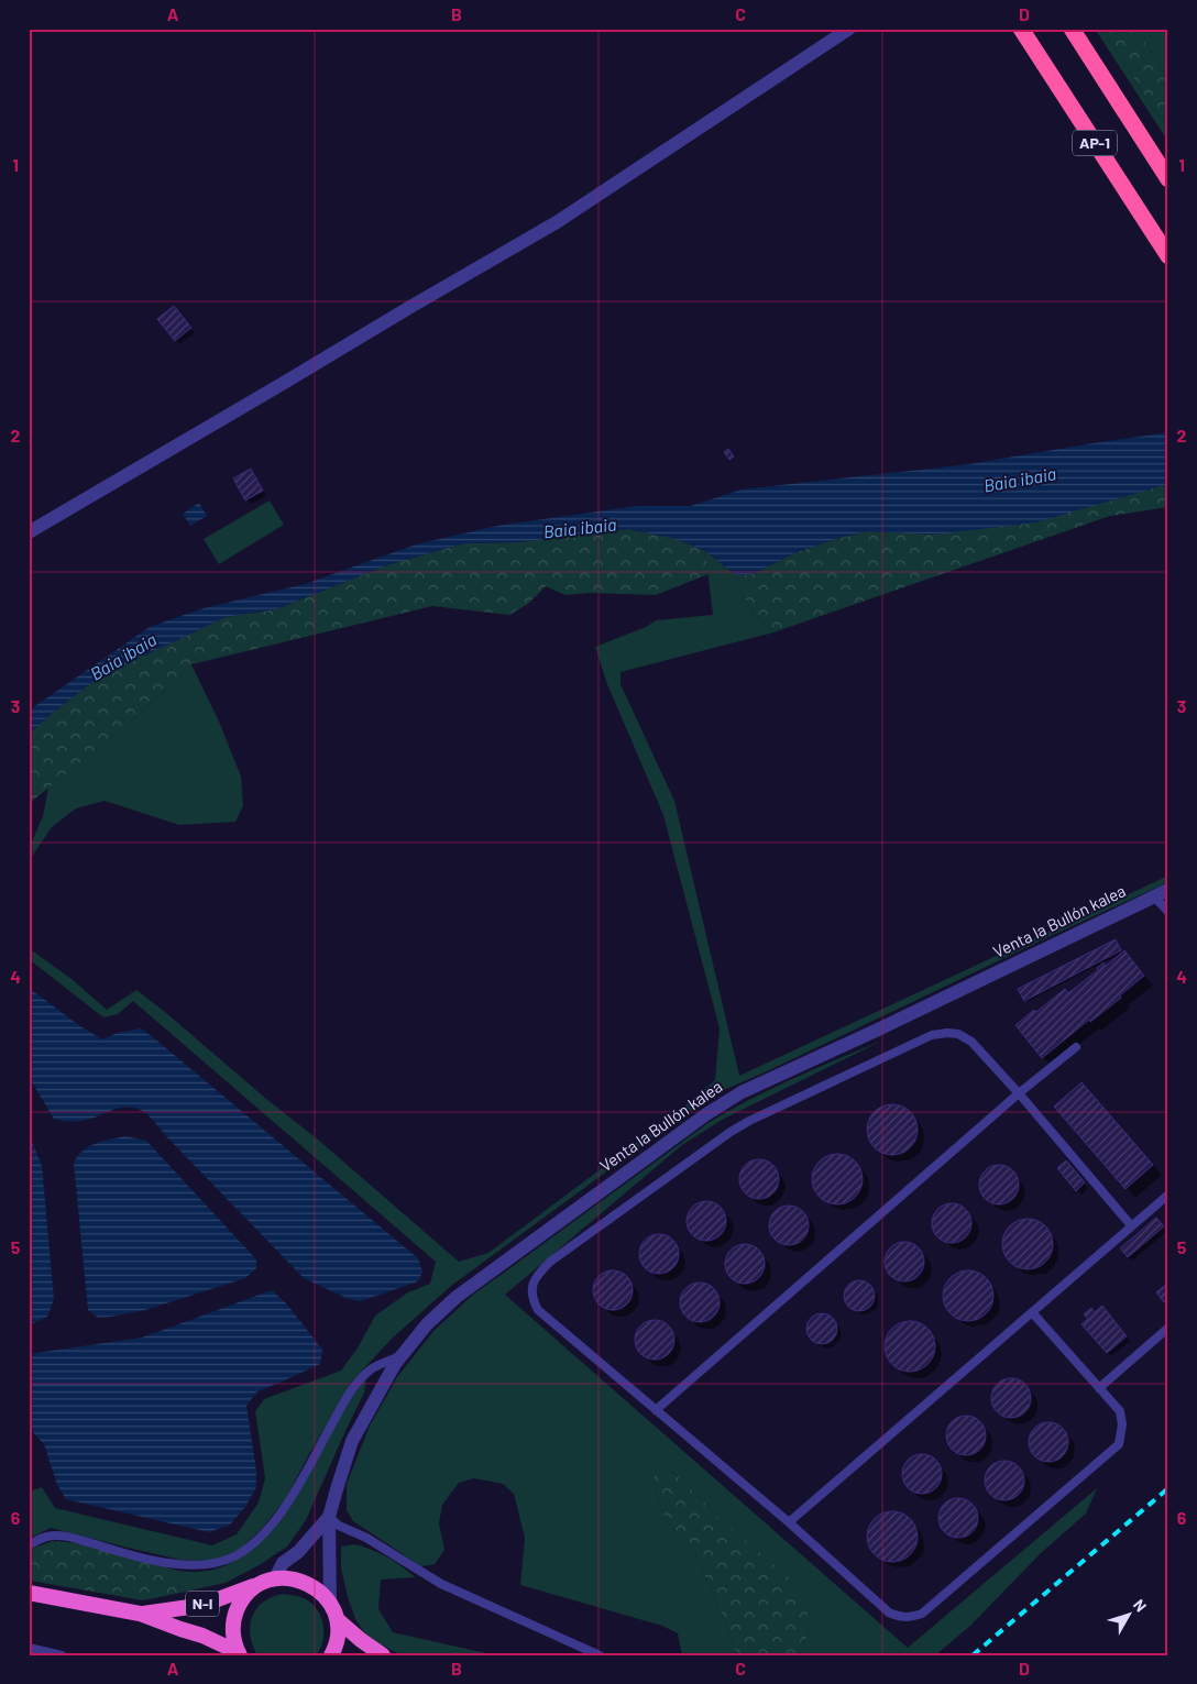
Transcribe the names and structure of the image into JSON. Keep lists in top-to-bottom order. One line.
{"streets":{"highway":["AP-1","N-I"],"street":["Venta la Bullón kalea"]},"water":["Baia ibaia"],"north":"top right","grid":{"columns":["A","B","C","D"],"rows":["1","2","3","4","5","6"]}}
